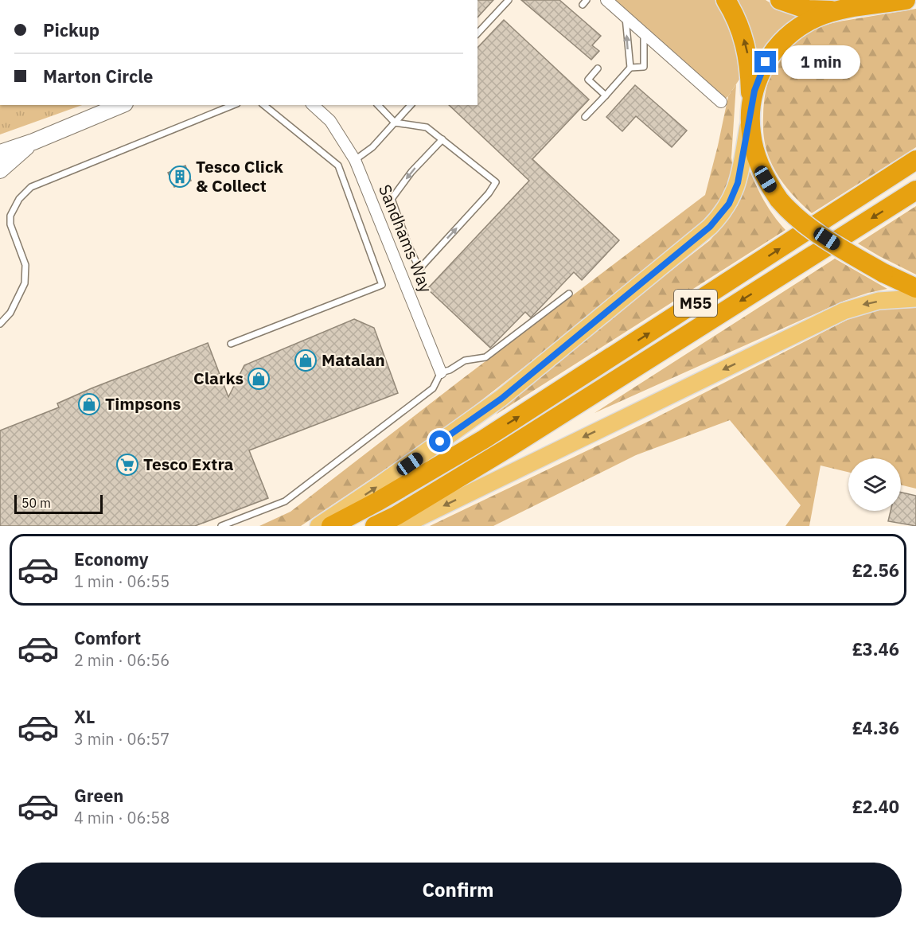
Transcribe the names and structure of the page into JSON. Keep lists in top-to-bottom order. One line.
{"streets":{"highway":["M55"],"street":["Sandhams Way"]},"places":{"building":["Tesco Click & Collect"],"shop":["Matalan","Clarks","Timpsons"],"supermarket":["Tesco Extra"]},"scale_bar":"50 m","page":{"banner":["Pickup","Marton Circle"],"bubble":"1 min","scale":"50 m","list":[{"name":"Economy","note":"1 min · 06:55","value":"£2.56"},{"name":"Comfort","note":"2 min · 06:56","value":"£3.46"},{"name":"XL","note":"3 min · 06:57","value":"£4.36"},{"name":"Green","note":"4 min · 06:58","value":"£2.40"}],"buttons":"Confirm"}}
